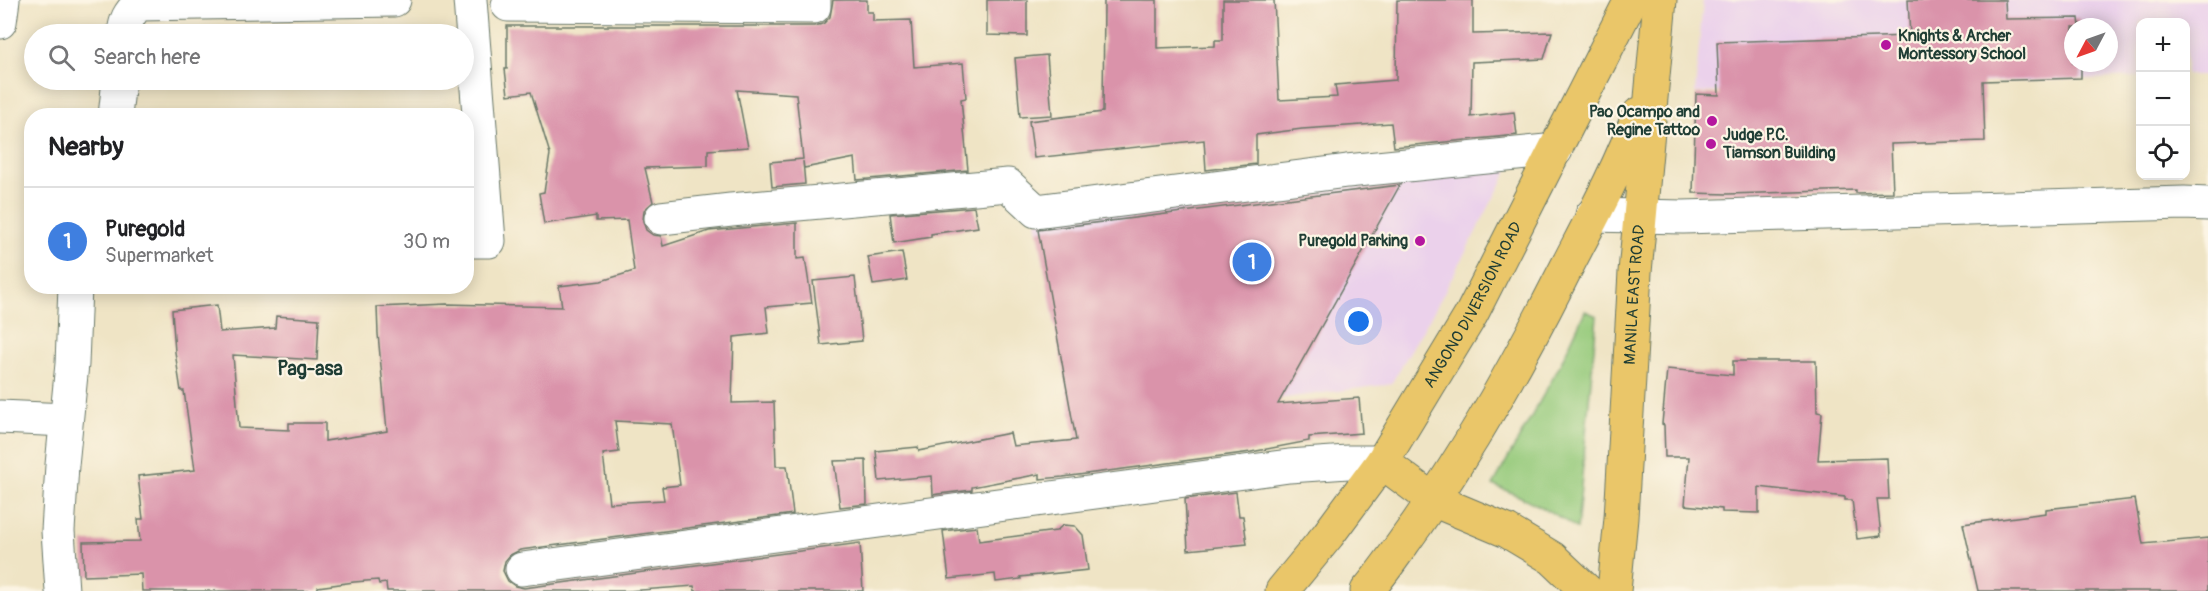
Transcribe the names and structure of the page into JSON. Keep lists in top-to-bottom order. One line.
{"streets":{"main road":["MANILA EAST ROAD","ANGONO DIVERSION ROAD"]},"districts":["Pag-asa"],"places":["Knights & Archer Montessory School","Pao Ocampo and Regine Tattoo","Judge P.C. Tiamson Building","Puregold Parking"],"north":"bottom left","page":{"map_buttons":["+","−"],"search":"Search here","heading":"Nearby","list":[{"mark":"1","name":"Puregold","note":"Supermarket","value":"30 m"}],"pins":"1"}}
